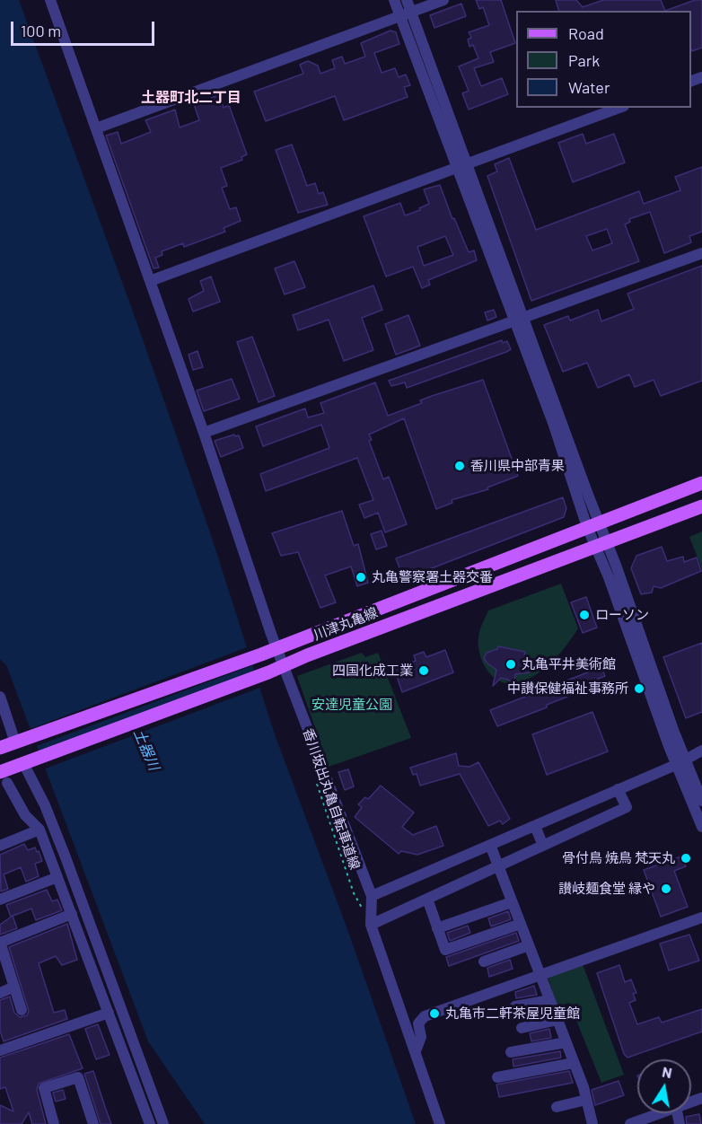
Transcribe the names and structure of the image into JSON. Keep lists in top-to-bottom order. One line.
{"streets":{"main road":["川津丸亀線"],"path":["香川坂出丸亀自転車道線"]},"districts":["土器町北二丁目"],"water":["土器川"],"parks":["安達児童公園"],"places":["香川県中部青果","丸亀警察署土器交番","ローソン","丸亀平井美術館","四国化成工業","中讃保健福祉事務所","骨付鳥 焼鳥 梵天丸","讃岐麺食堂 縁や","丸亀市二軒茶屋児童館"],"legend":["Road","Park","Water"],"scale_bar":"100 m","north":"top"}
